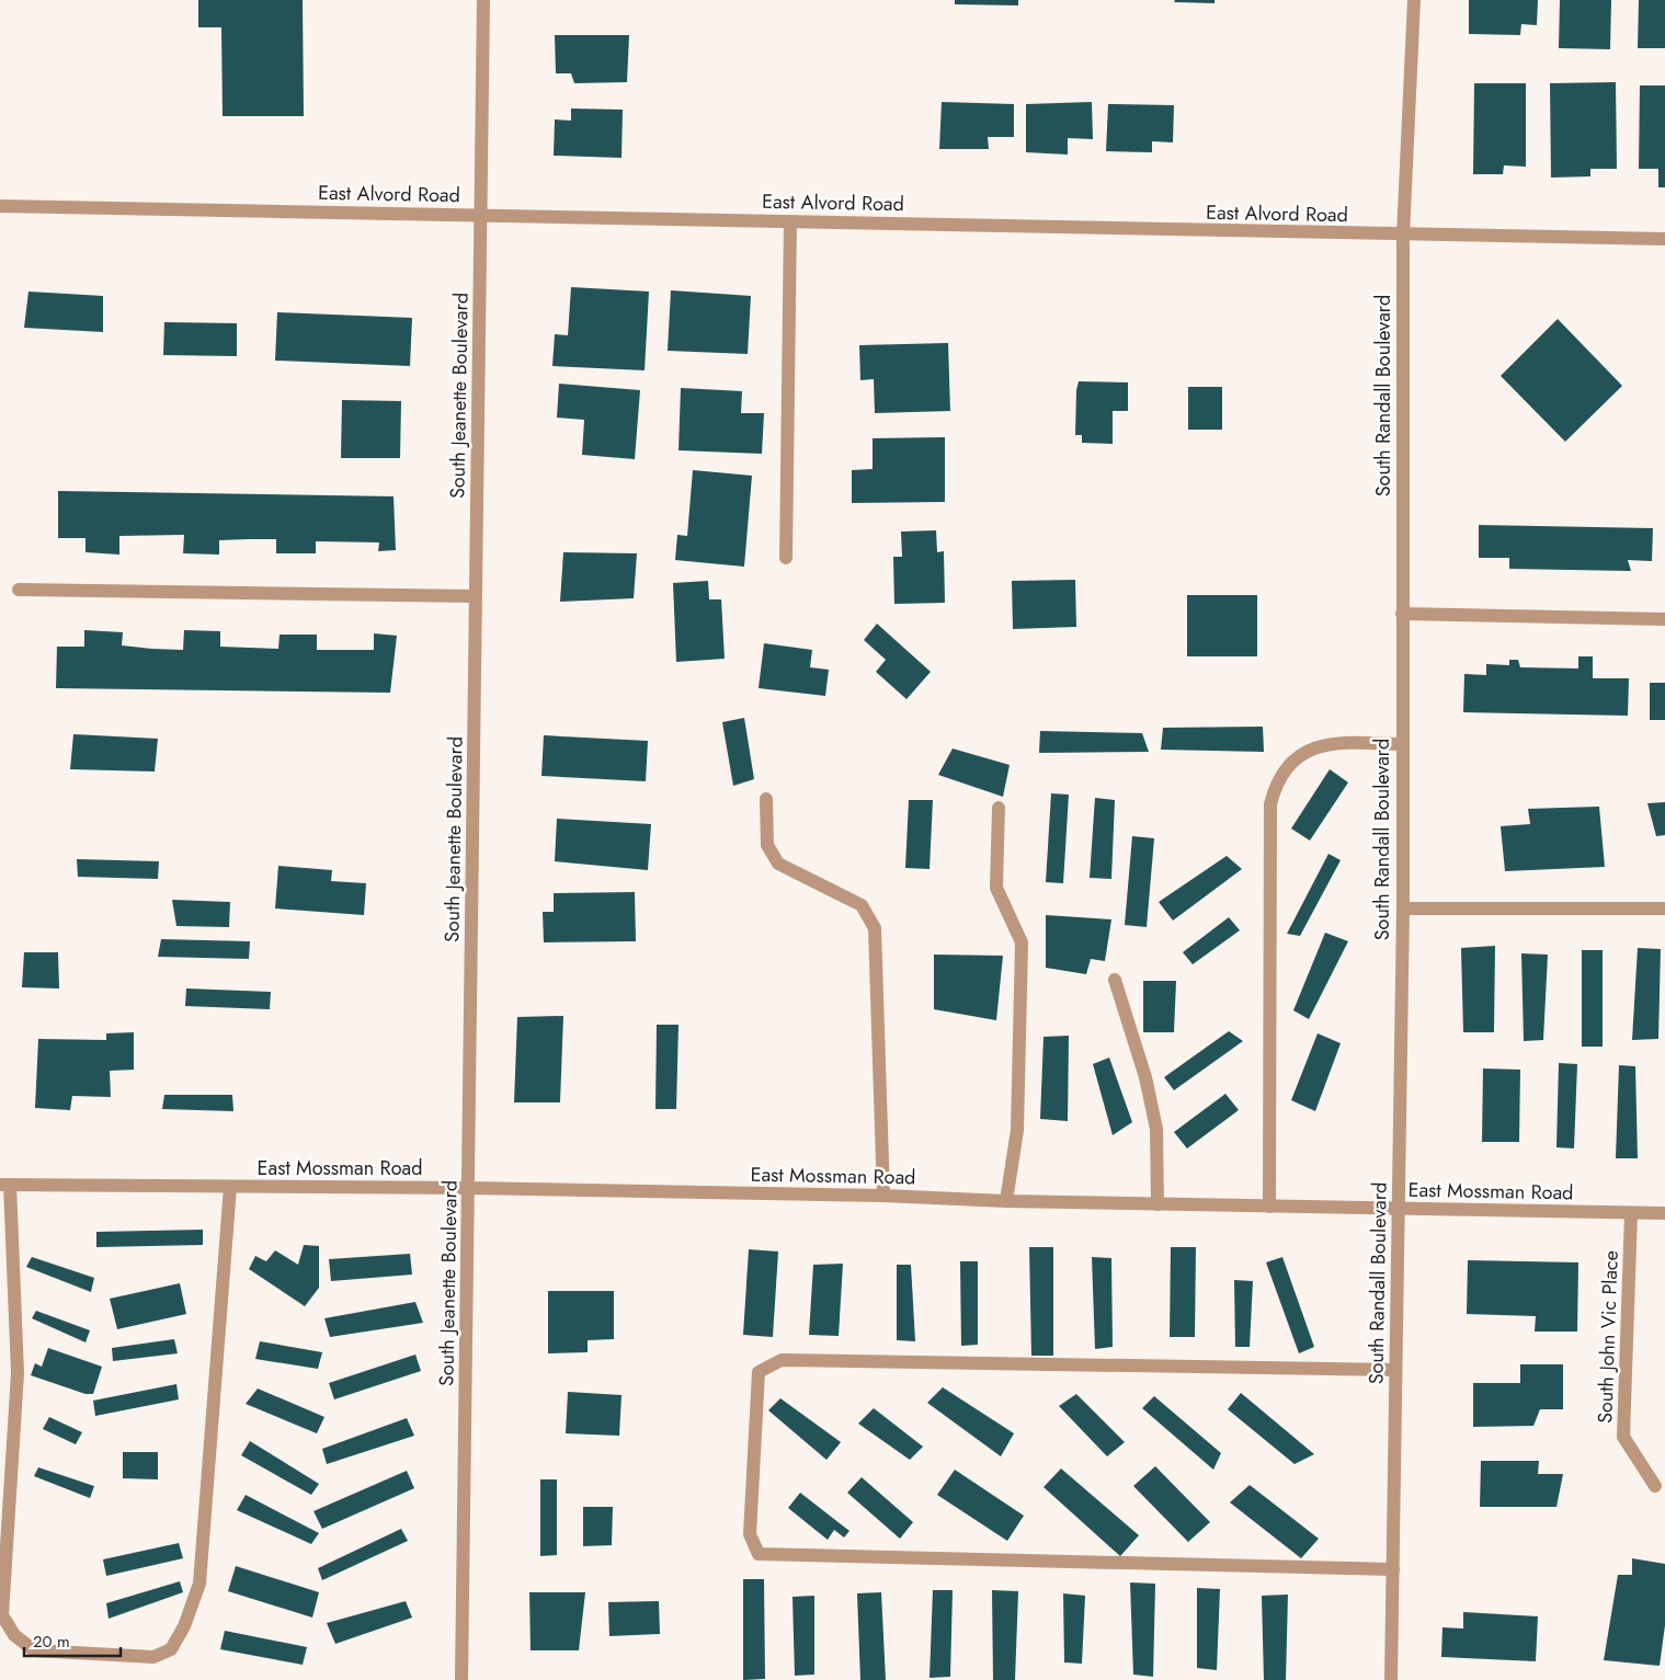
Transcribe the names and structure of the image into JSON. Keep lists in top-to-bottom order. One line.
{"streets":{"street":["East Alvord Road","South Jeanette Boulevard","South Randall Boulevard","East Mossman Road","South John Vic Place"]},"crossings":[["East Alvord Road","South Jeanette Boulevard"],["East Alvord Road","South Randall Boulevard"],["South Jeanette Boulevard","East Mossman Road"],["South Randall Boulevard","East Mossman Road"],["East Mossman Road","South John Vic Place"]],"scale_bar":"20 m"}
